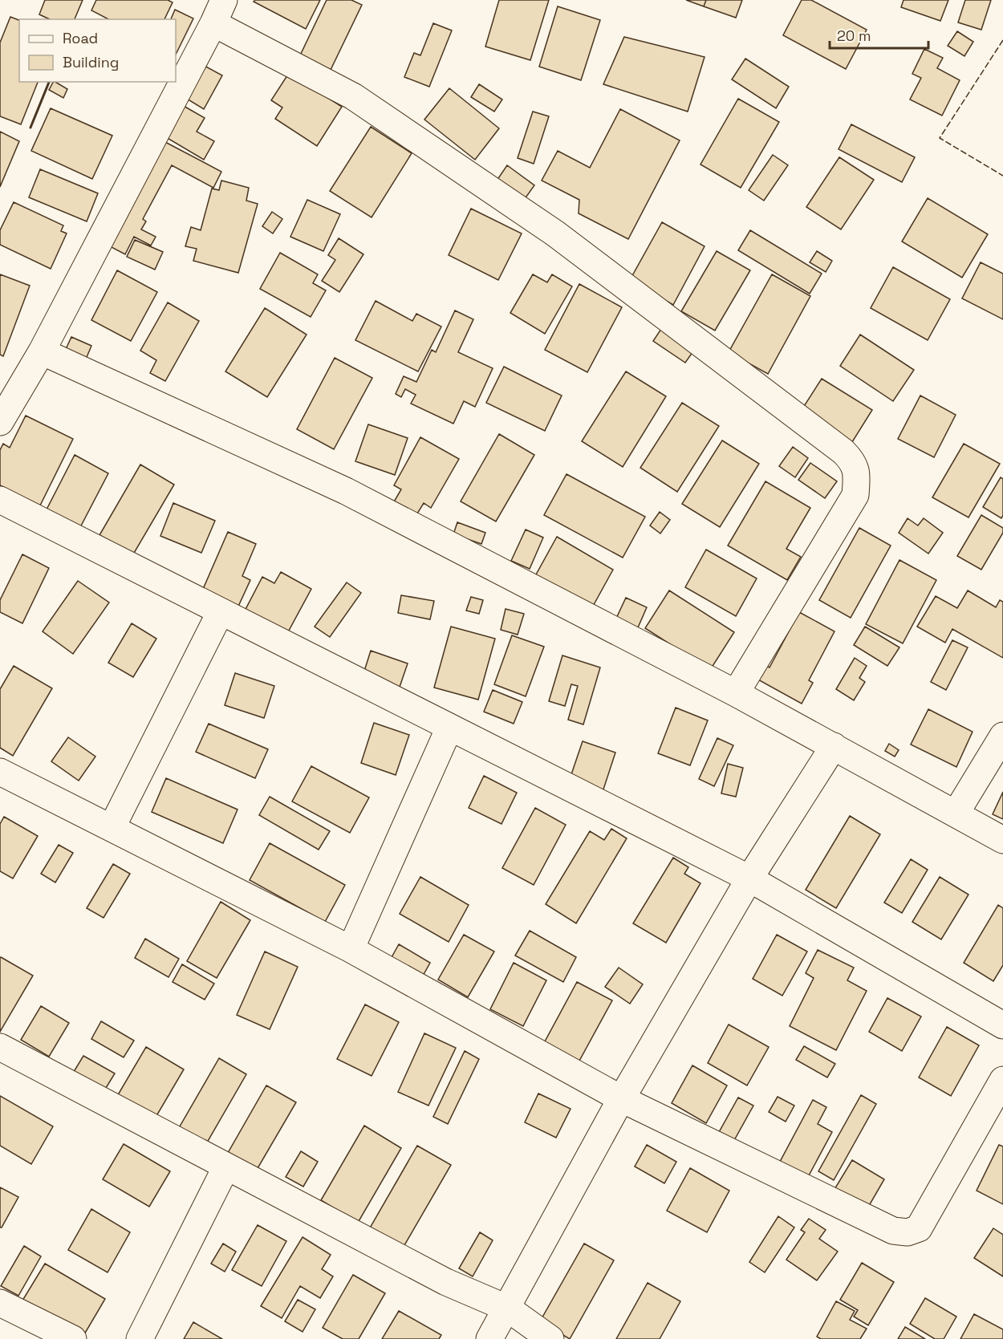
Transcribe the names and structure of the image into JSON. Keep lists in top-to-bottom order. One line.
{"legend":["Road","Building"],"scale_bar":"20 m"}
